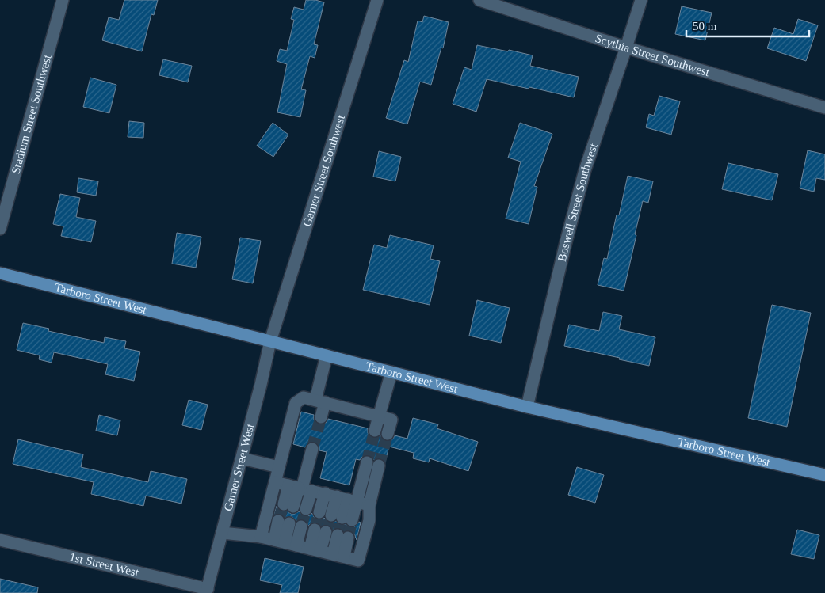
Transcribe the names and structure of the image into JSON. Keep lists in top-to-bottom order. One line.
{"streets":{"main road":["Tarboro Street West"],"street":["Scythia Street Southwest","Stadium Street Southwest","Garner Street Southwest","Boswell Street Southwest","Garner Street West","1st Street West"]},"crossings":[["Scythia Street Southwest","Boswell Street Southwest"],["Garner Street Southwest","Tarboro Street West"],["Garner Street Southwest","Garner Street West"],["Boswell Street Southwest","Tarboro Street West"],["Tarboro Street West","Garner Street West"],["Garner Street West","1st Street West"]],"scale_bar":"50 m"}
